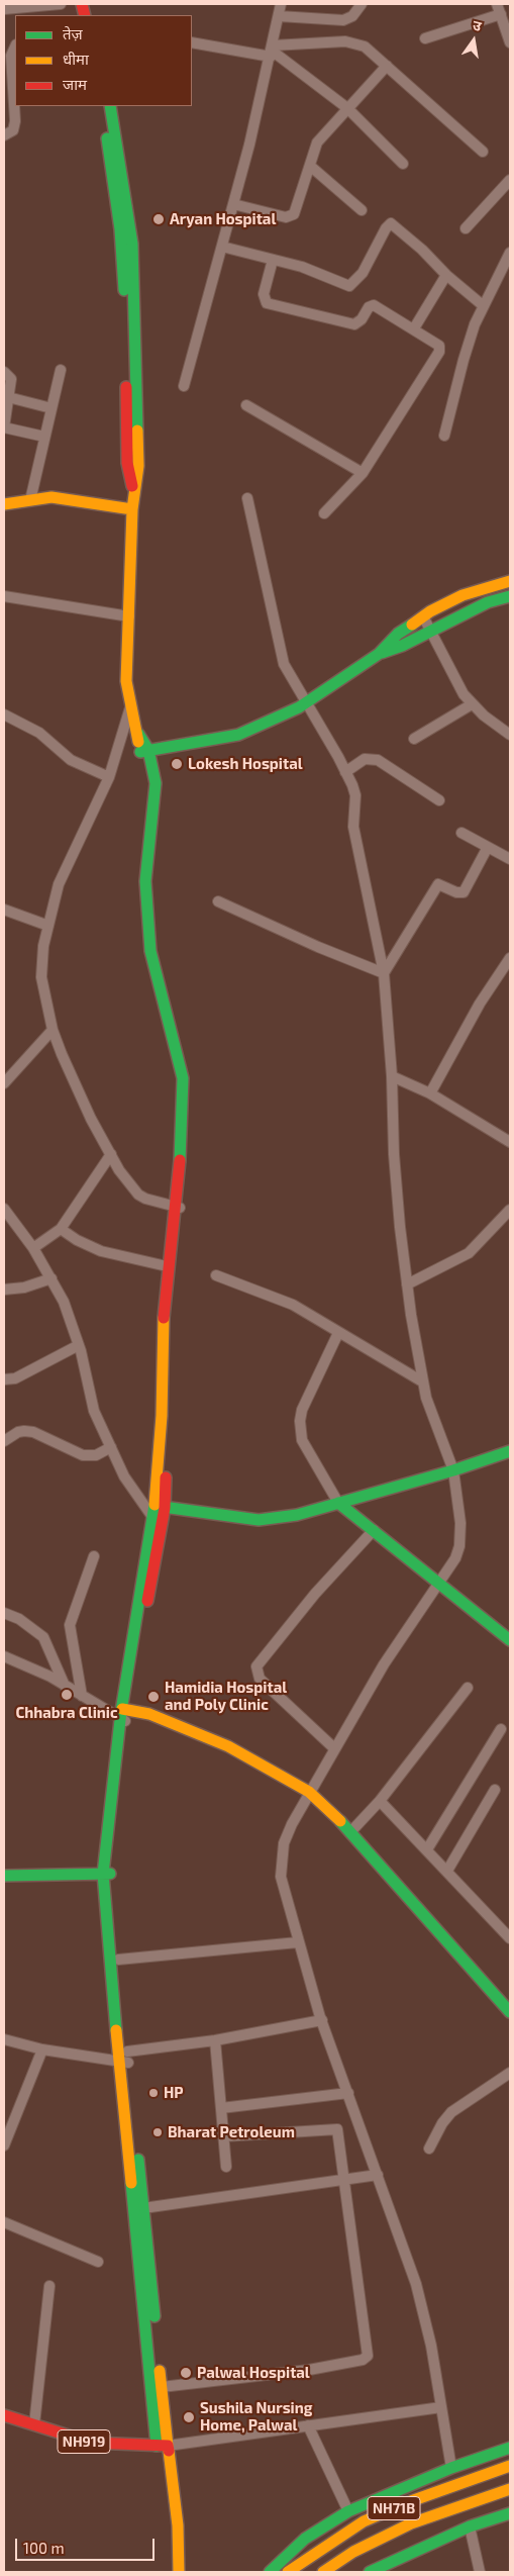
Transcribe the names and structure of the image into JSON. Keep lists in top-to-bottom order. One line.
{"streets":{"main road":["NH919","NH71B"]},"places":["Aryan Hospital","Lokesh Hospital","Chhabra Clinic","Hamidia Hospital and Poly Clinic","HP","Bharat Petroleum","Palwal Hospital","Sushila Nursing Home, Palwal"],"legend":["तेज़","धीमा","जाम"],"scale_bar":"100 m","north":"top"}
